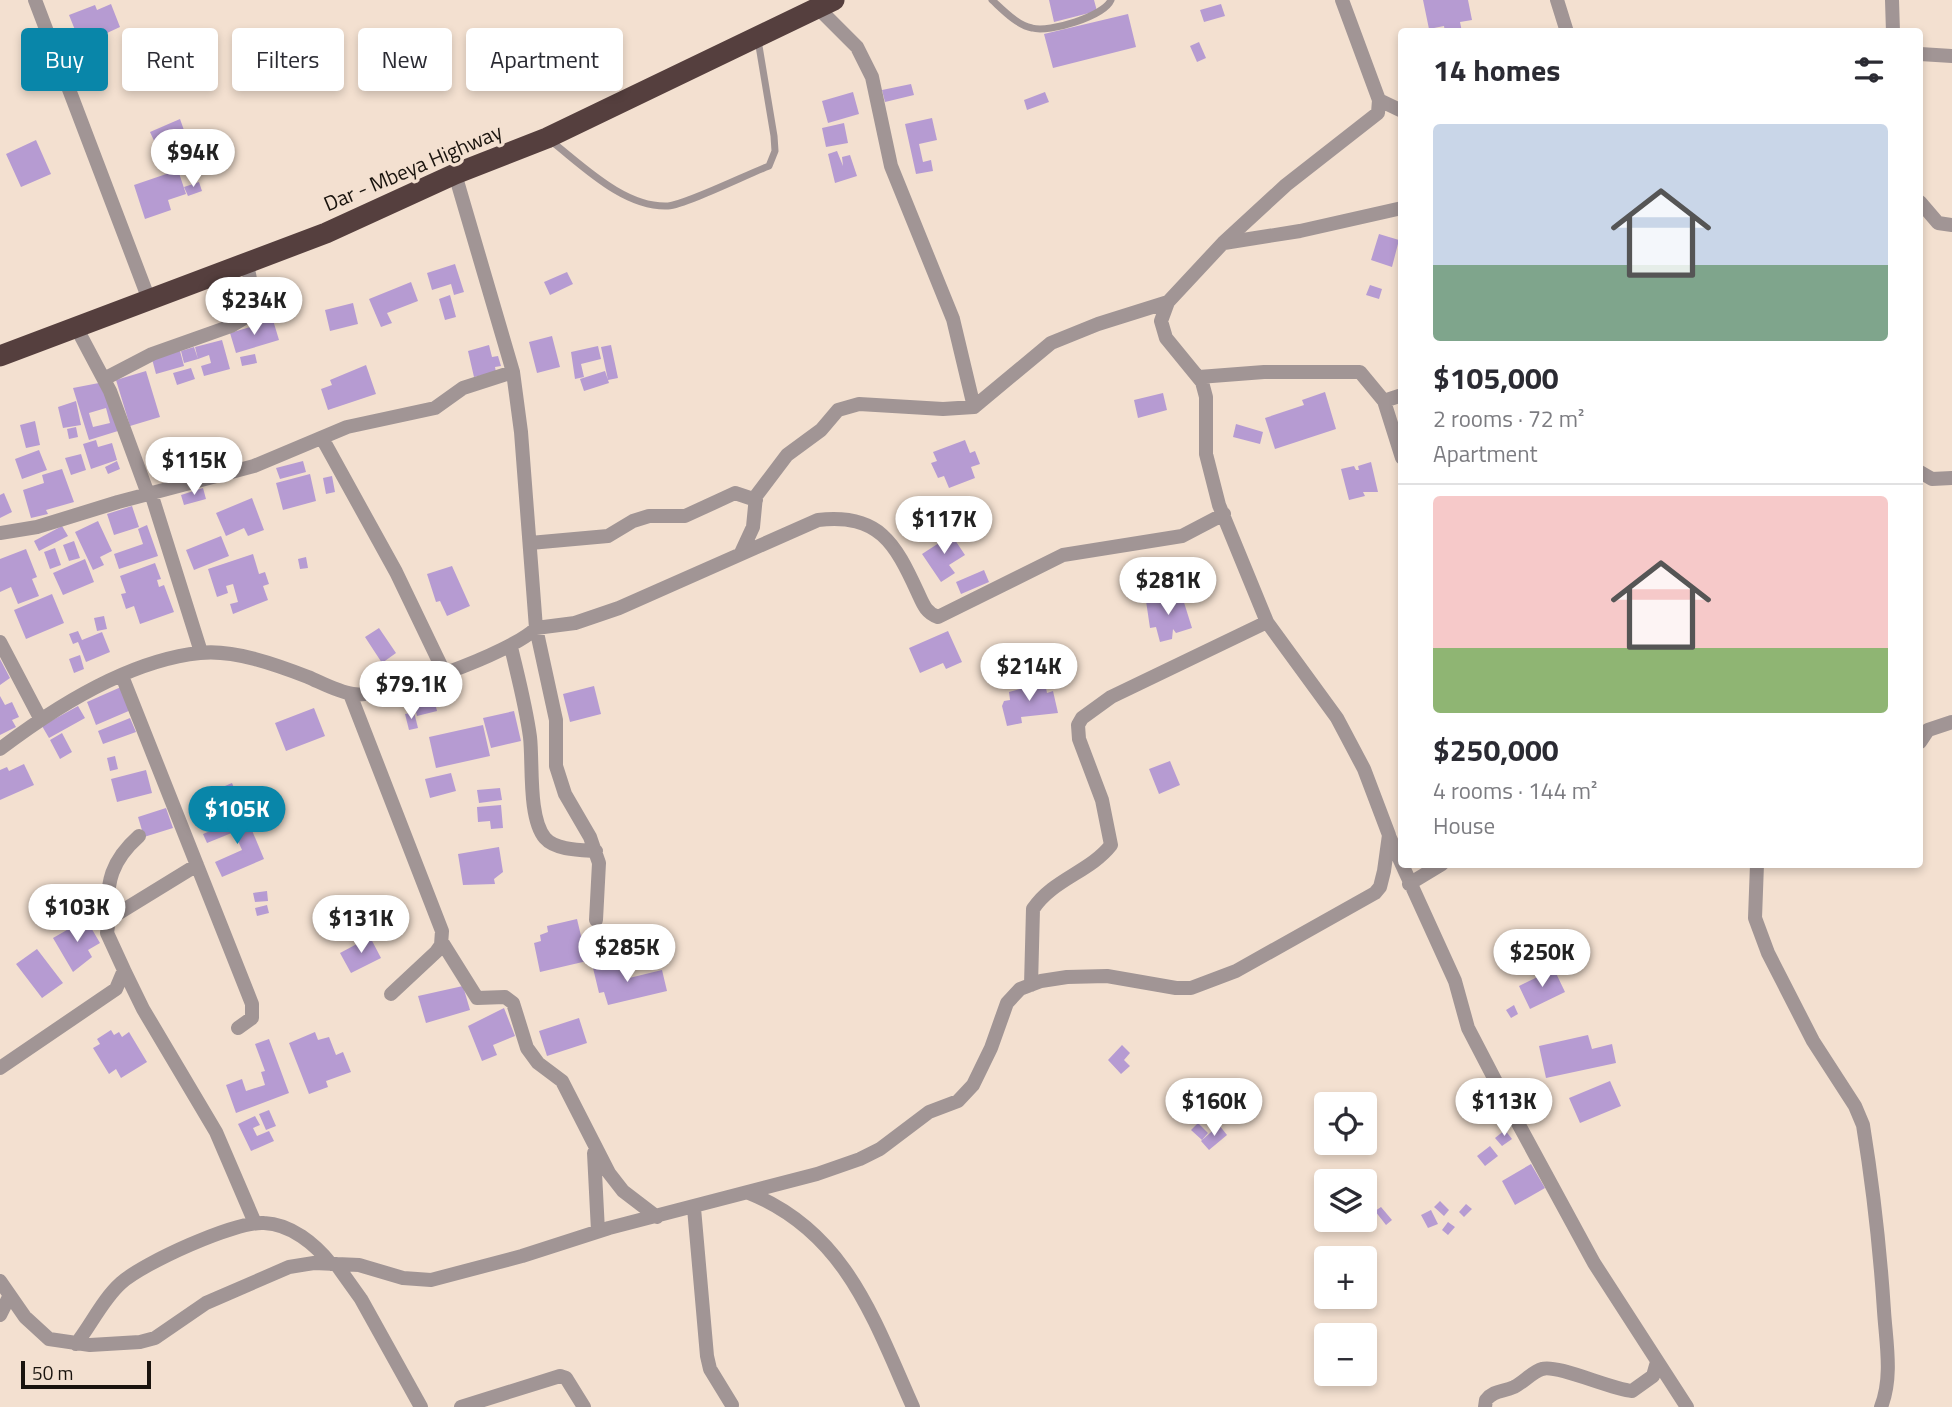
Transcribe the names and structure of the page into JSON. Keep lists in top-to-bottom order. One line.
{"streets":{"highway":["Dar - Mbeya Highway"]},"scale_bar":"50 m","page":{"chip":["Buy","Rent","Filters","New","Apartment"],"heading":"14 homes","list":[{"name":"$105,000","note":"2 rooms · 72 m² · Apartment"},{"name":"$250,000","note":"4 rooms · 144 m² · House"}],"price":["$94K","$234K","$115K","$117K","$281K","$214K","$79.1K","$105K","$103K","$131K","$285K","$250K","$160K","$113K"],"map_buttons":["+","−"],"scale":"50 m"}}
